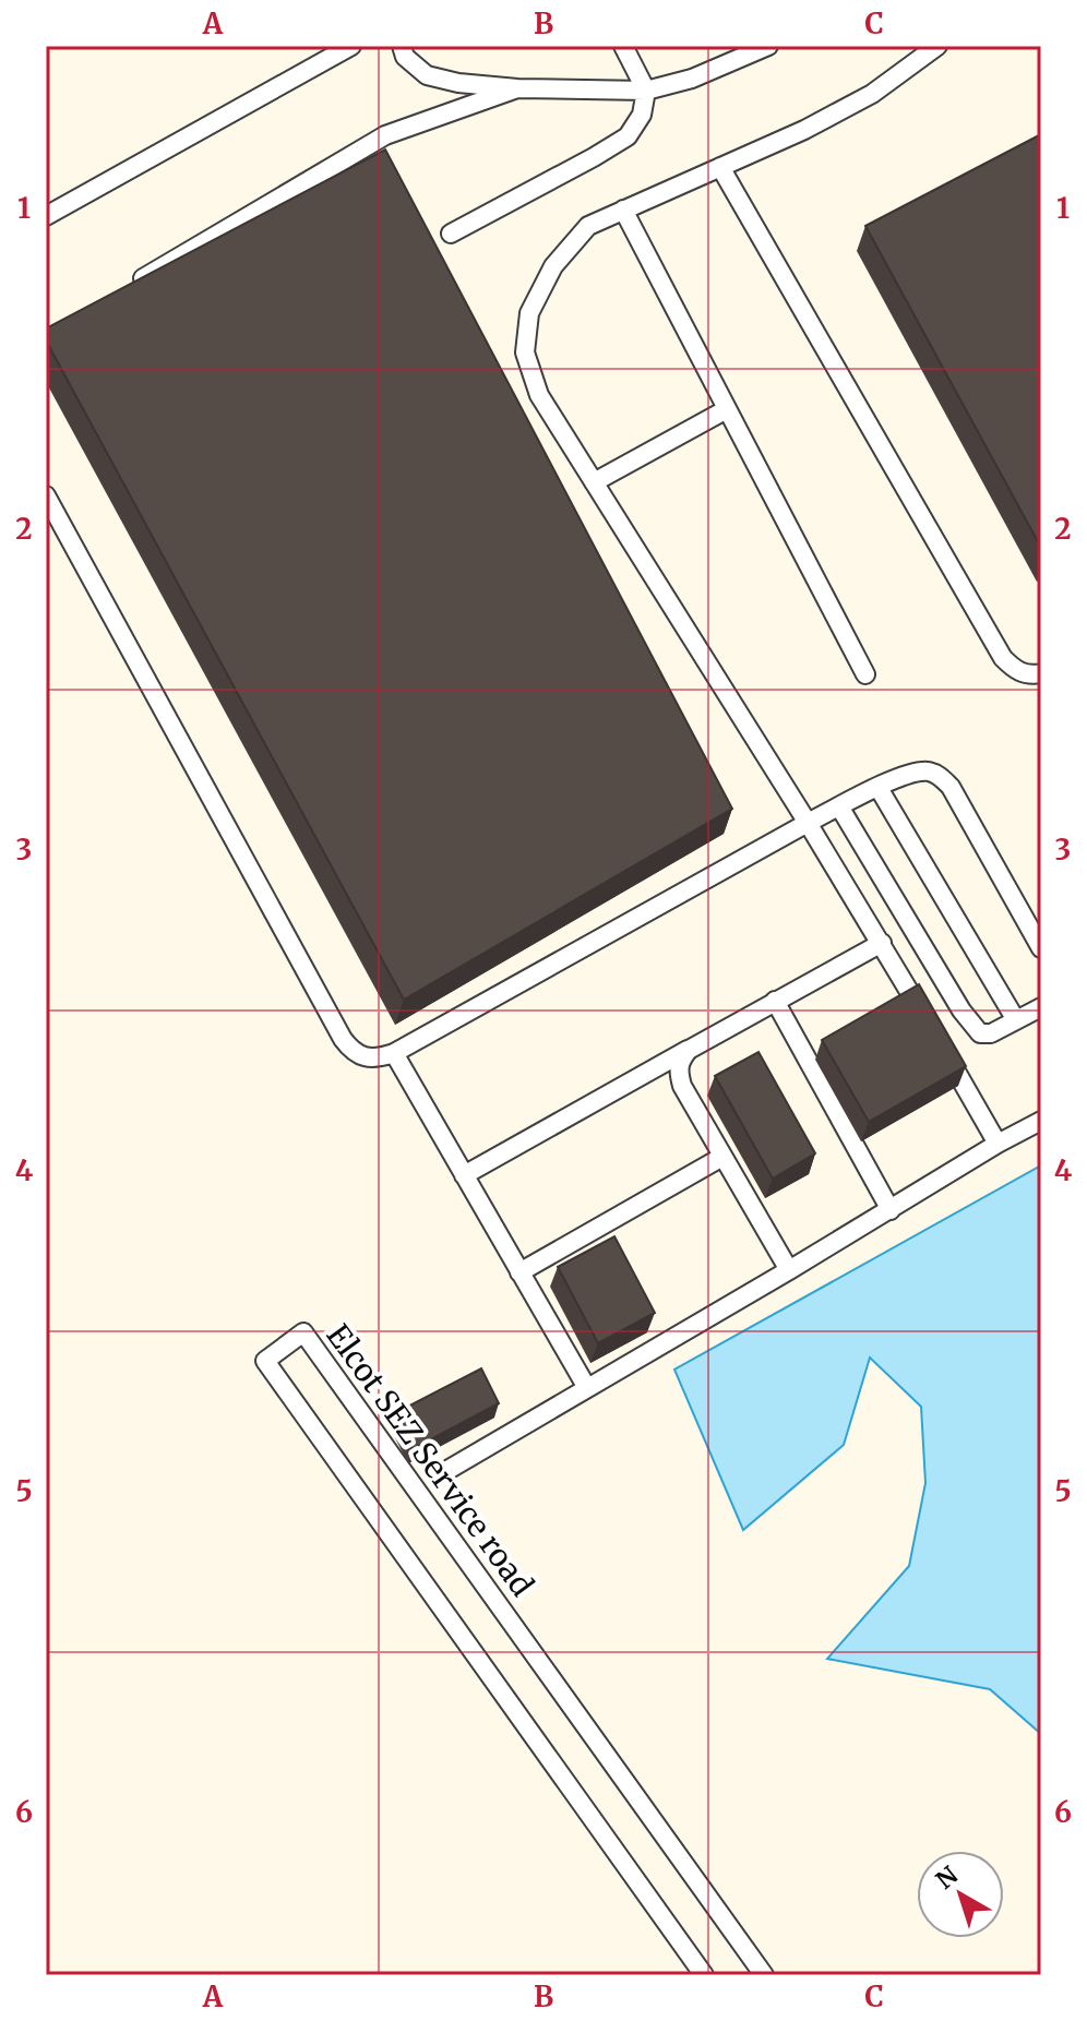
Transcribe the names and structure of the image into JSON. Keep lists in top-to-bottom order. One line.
{"streets":{"lane":["Elcot SEZ Service road"]},"north":"top left","grid":{"columns":["A","B","C"],"rows":["1","2","3","4","5","6"]}}
